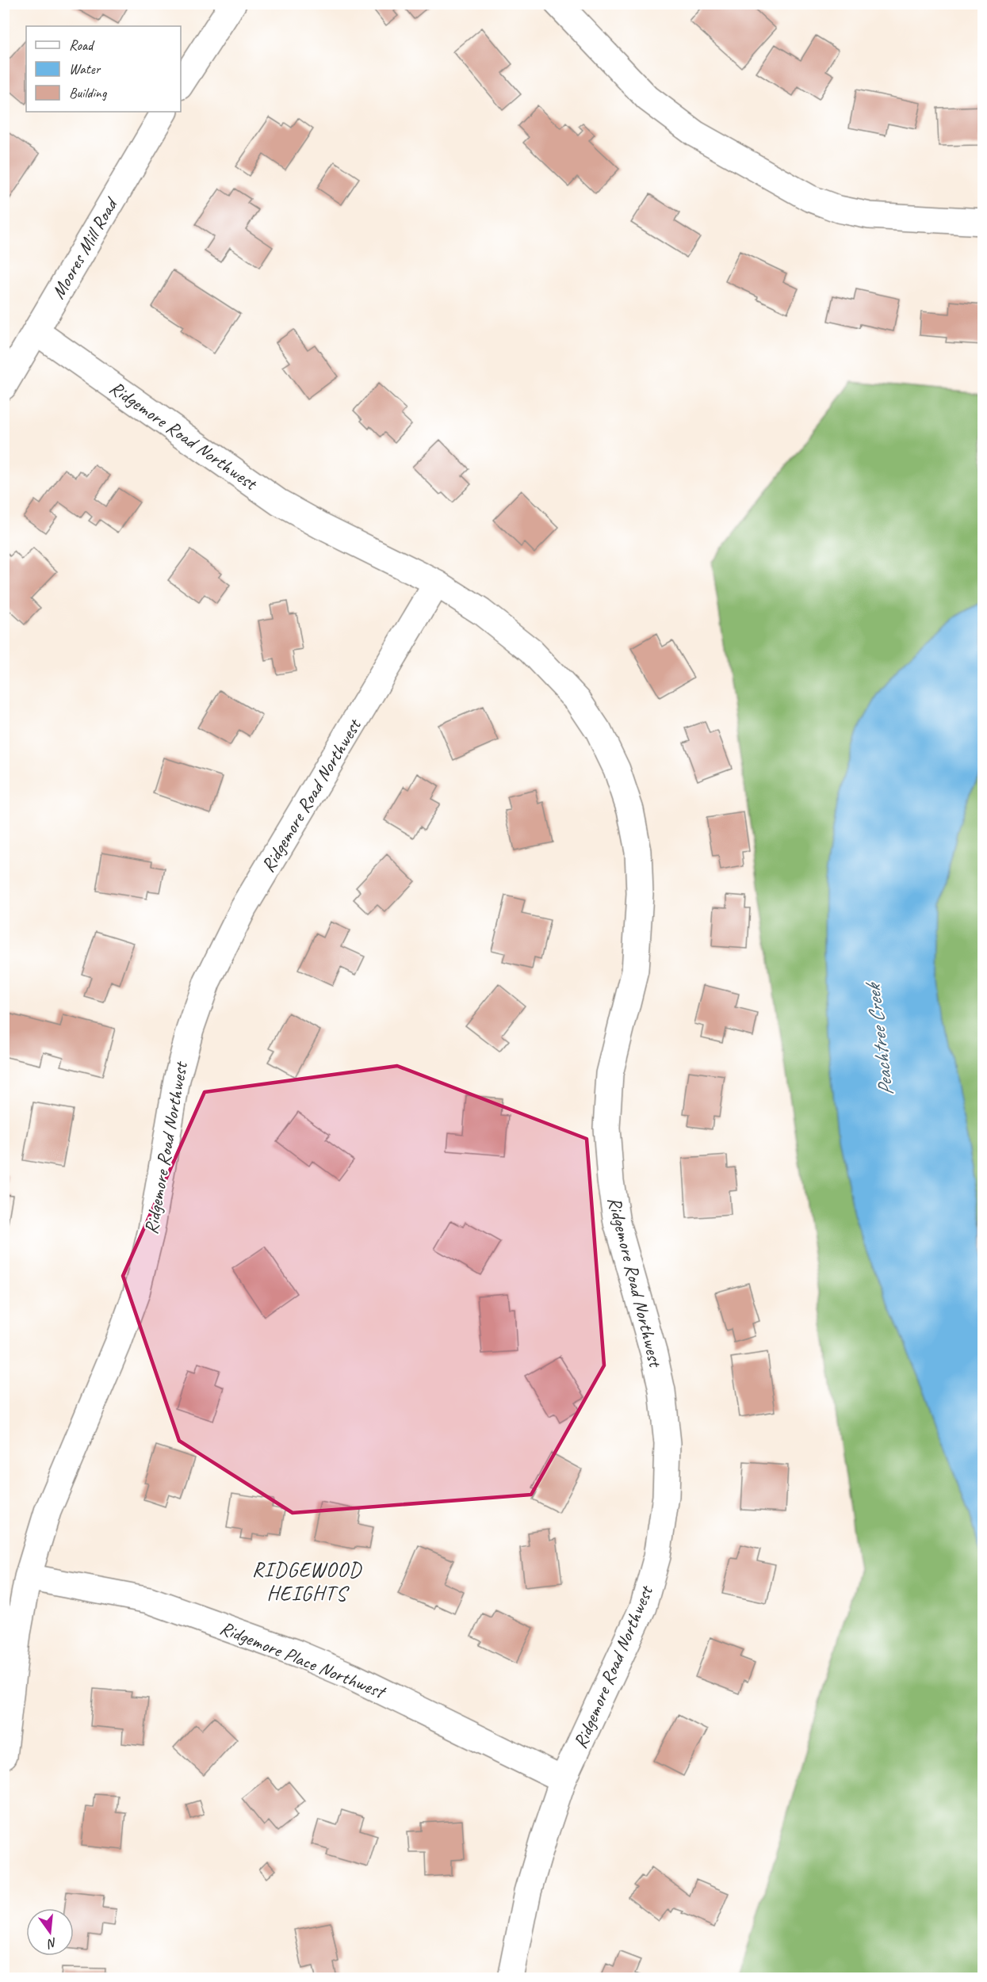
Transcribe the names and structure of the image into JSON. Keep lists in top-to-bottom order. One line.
{"streets":{"street":["Moores Mill Road","Ridgemore Road Northwest","Ridgemore Place Northwest"]},"crossings":[["Moores Mill Road","Ridgemore Road Northwest"],["Ridgemore Road Northwest","Ridgemore Place Northwest"]],"districts":["RIDGEWOOD HEIGHTS"],"water":["Peachtree Creek"],"legend":["Road","Water","Building"],"north":"bottom"}
